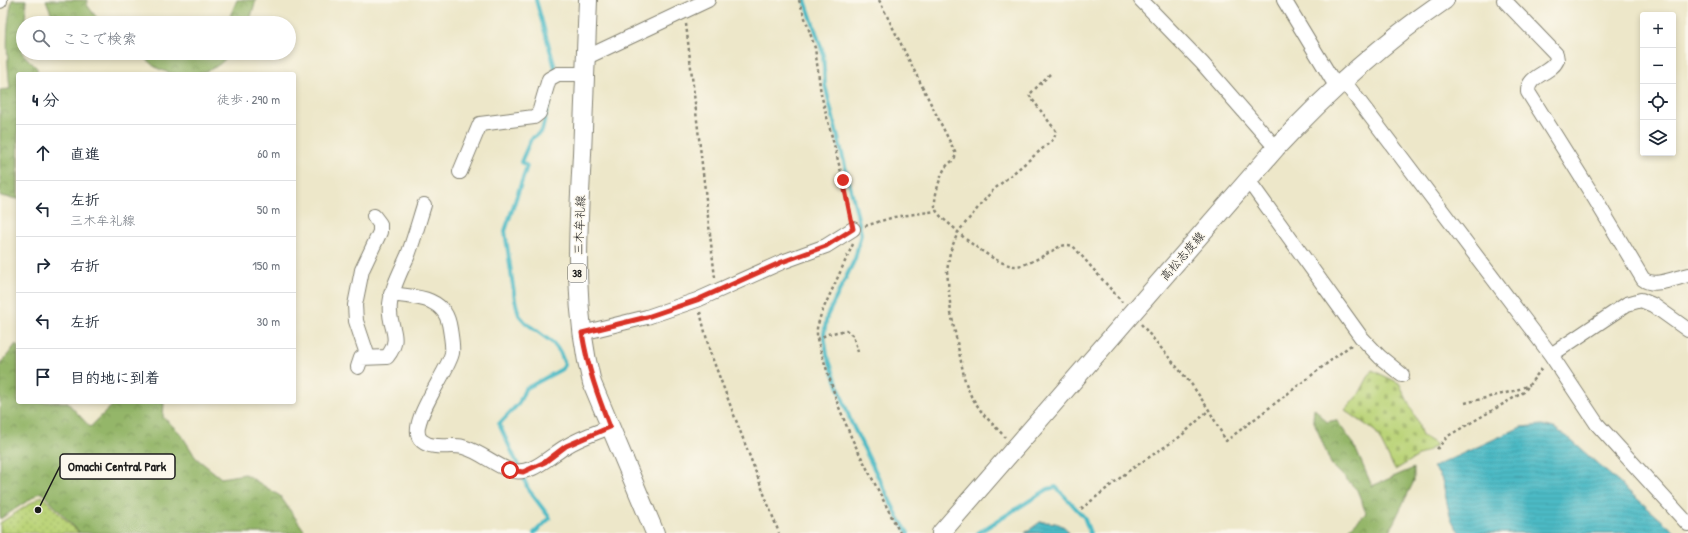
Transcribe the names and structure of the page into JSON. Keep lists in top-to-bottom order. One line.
{"streets":{"main road":["三木牟礼線","高松志度線","38"]},"places":["Omachi Central Park"],"page":{"map_buttons":["+","−"],"search":"ここで検索","heading":["4 分","徒歩 · 290 m"],"list":[["直進","60 m"],["左折","三木牟礼線","50 m"],["右折","150 m"],["左折","30 m"],"目的地に到着"]}}
